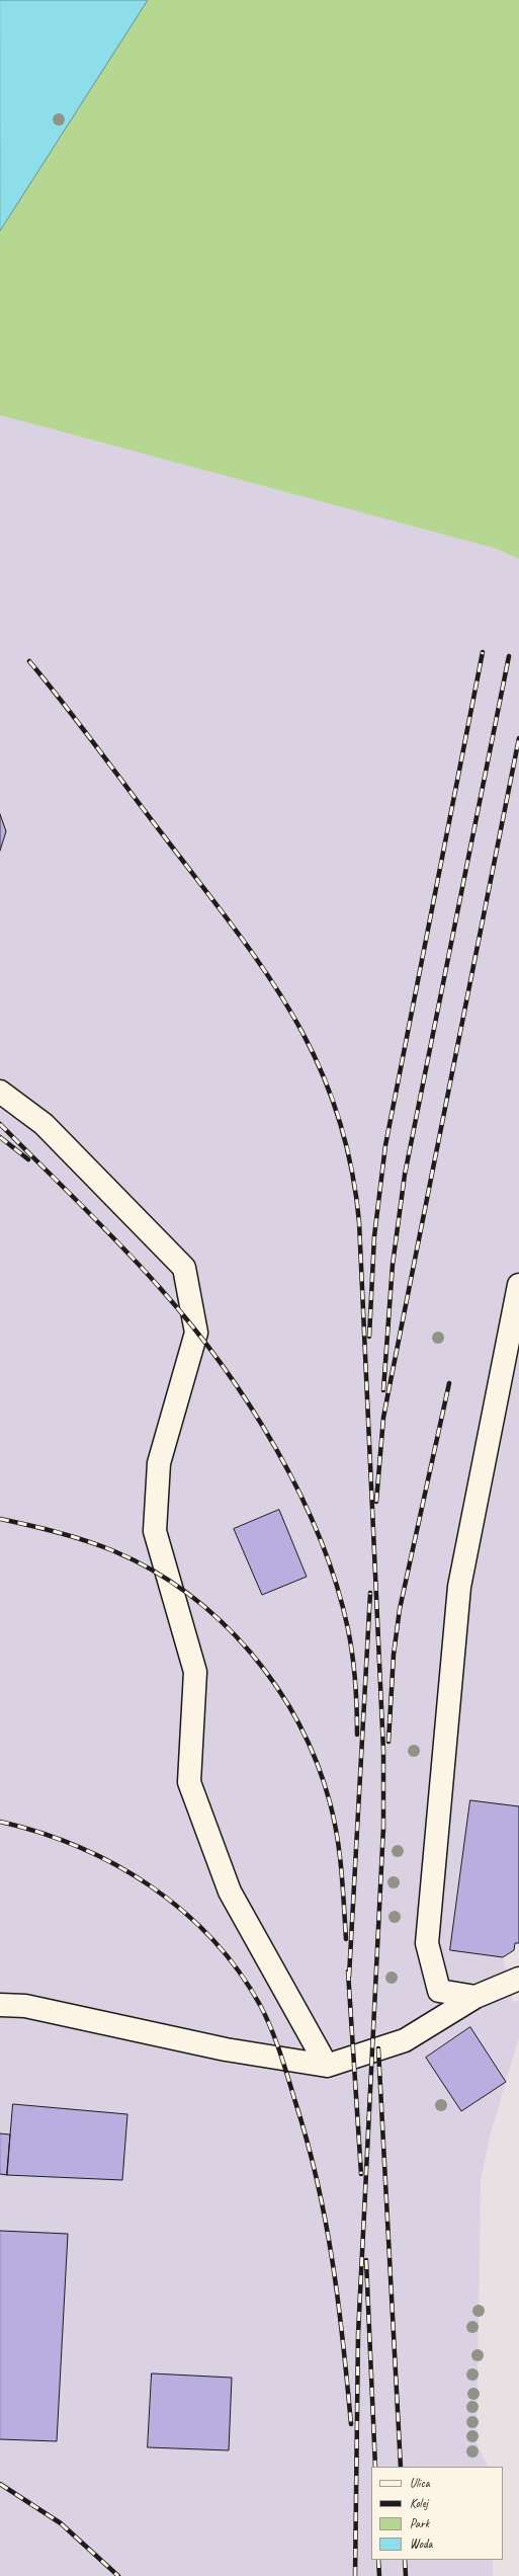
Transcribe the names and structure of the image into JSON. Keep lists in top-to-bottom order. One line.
{"legend":["Ulica","Kolej","Park","Woda"]}
